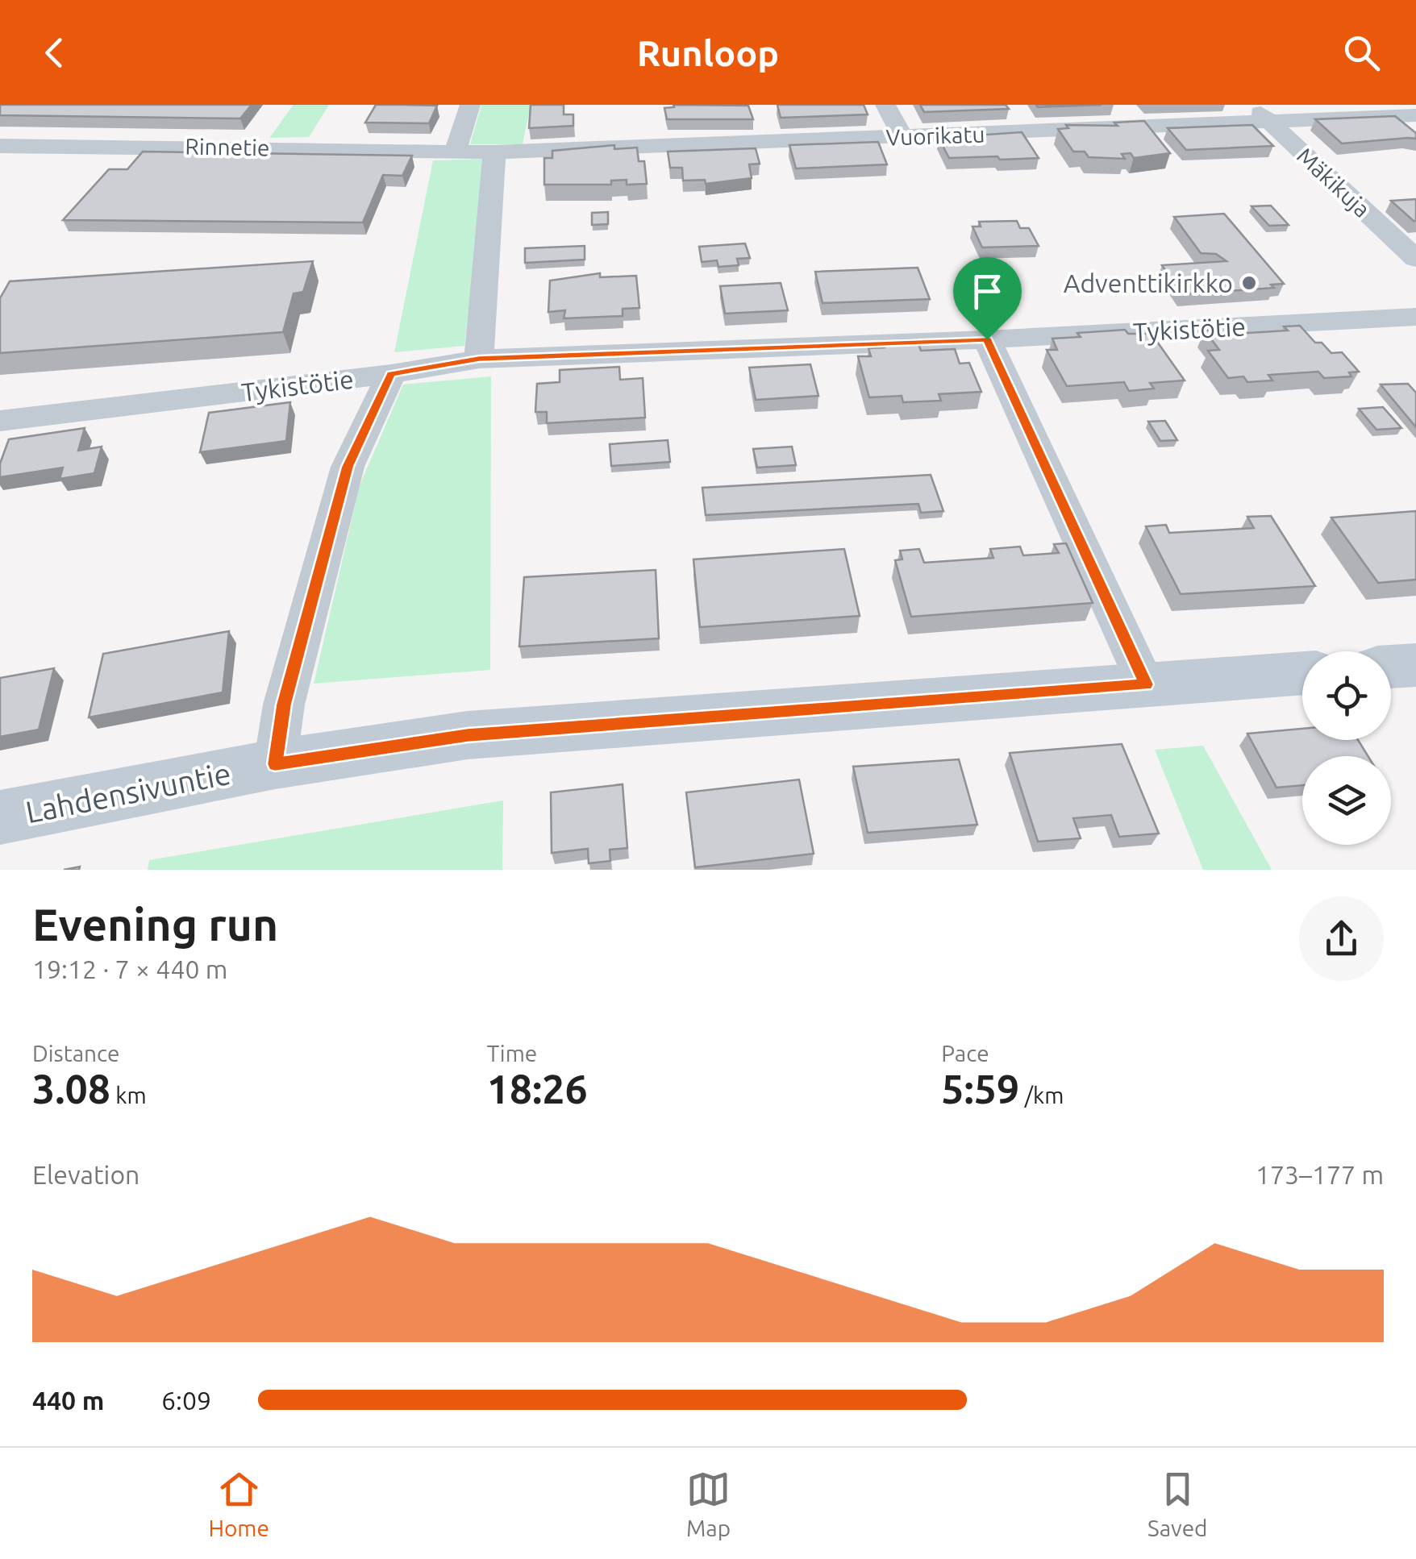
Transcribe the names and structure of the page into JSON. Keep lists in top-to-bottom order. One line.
{"streets":{"main road":["Lahdensivuntie"],"street":["Vuorikatu","Rinnetie","Mäkikuja","Tykistötie"]},"crossings":[["Vuorikatu","Rinnetie"],["Vuorikatu","Mäkikuja"]],"places":["Adventtikirkko"],"page":{"header":"Runloop","heading":["Evening run","19:12 · 7 × 440 m"],"stats":[["Distance","3.08 km"],["Time","18:26"],["Pace","5:59 /km"]],"chart":["Elevation","173–177 m"],"list":[{"name":"440 m","note":"6:09"}],"tabs":["Home","Map","Saved"]}}
